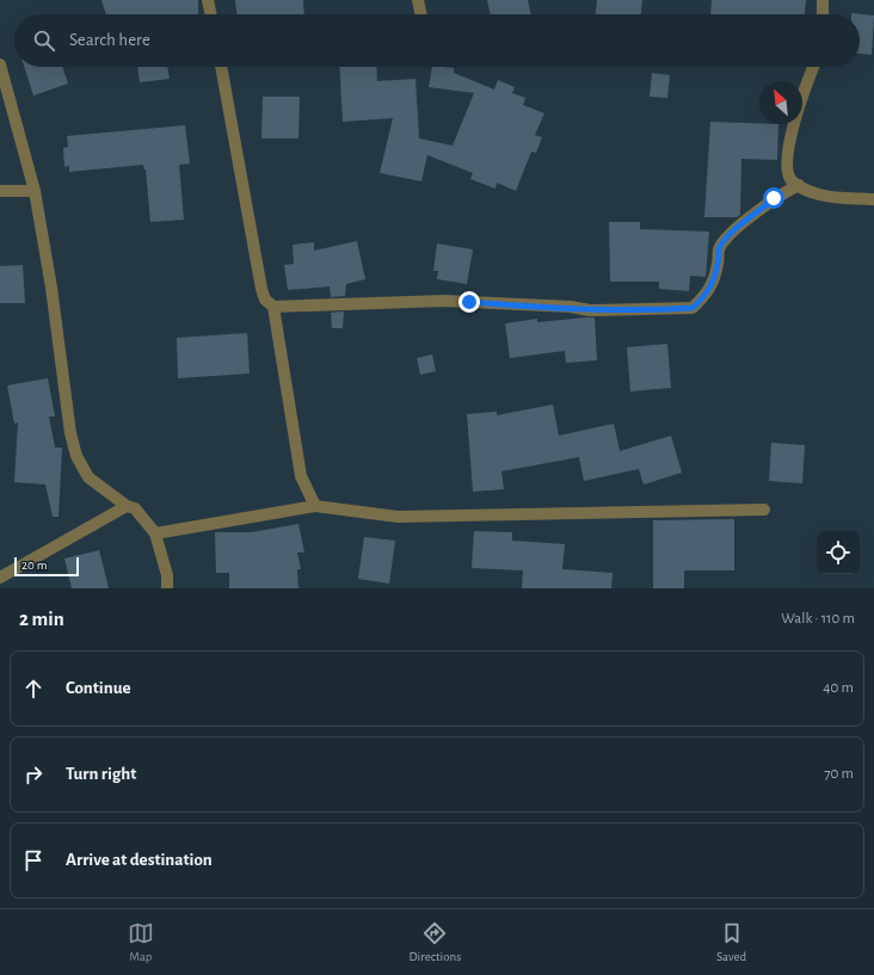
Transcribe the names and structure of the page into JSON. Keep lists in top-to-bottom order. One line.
{"scale_bar":"20 m","north":"top left","page":{"search":"Search here","scale":"20 m","heading":["2 min","Walk · 110 m"],"list":[["Continue","40 m"],["Turn right","70 m"],"Arrive at destination"],"nav":["Map","Directions","Saved"]}}
